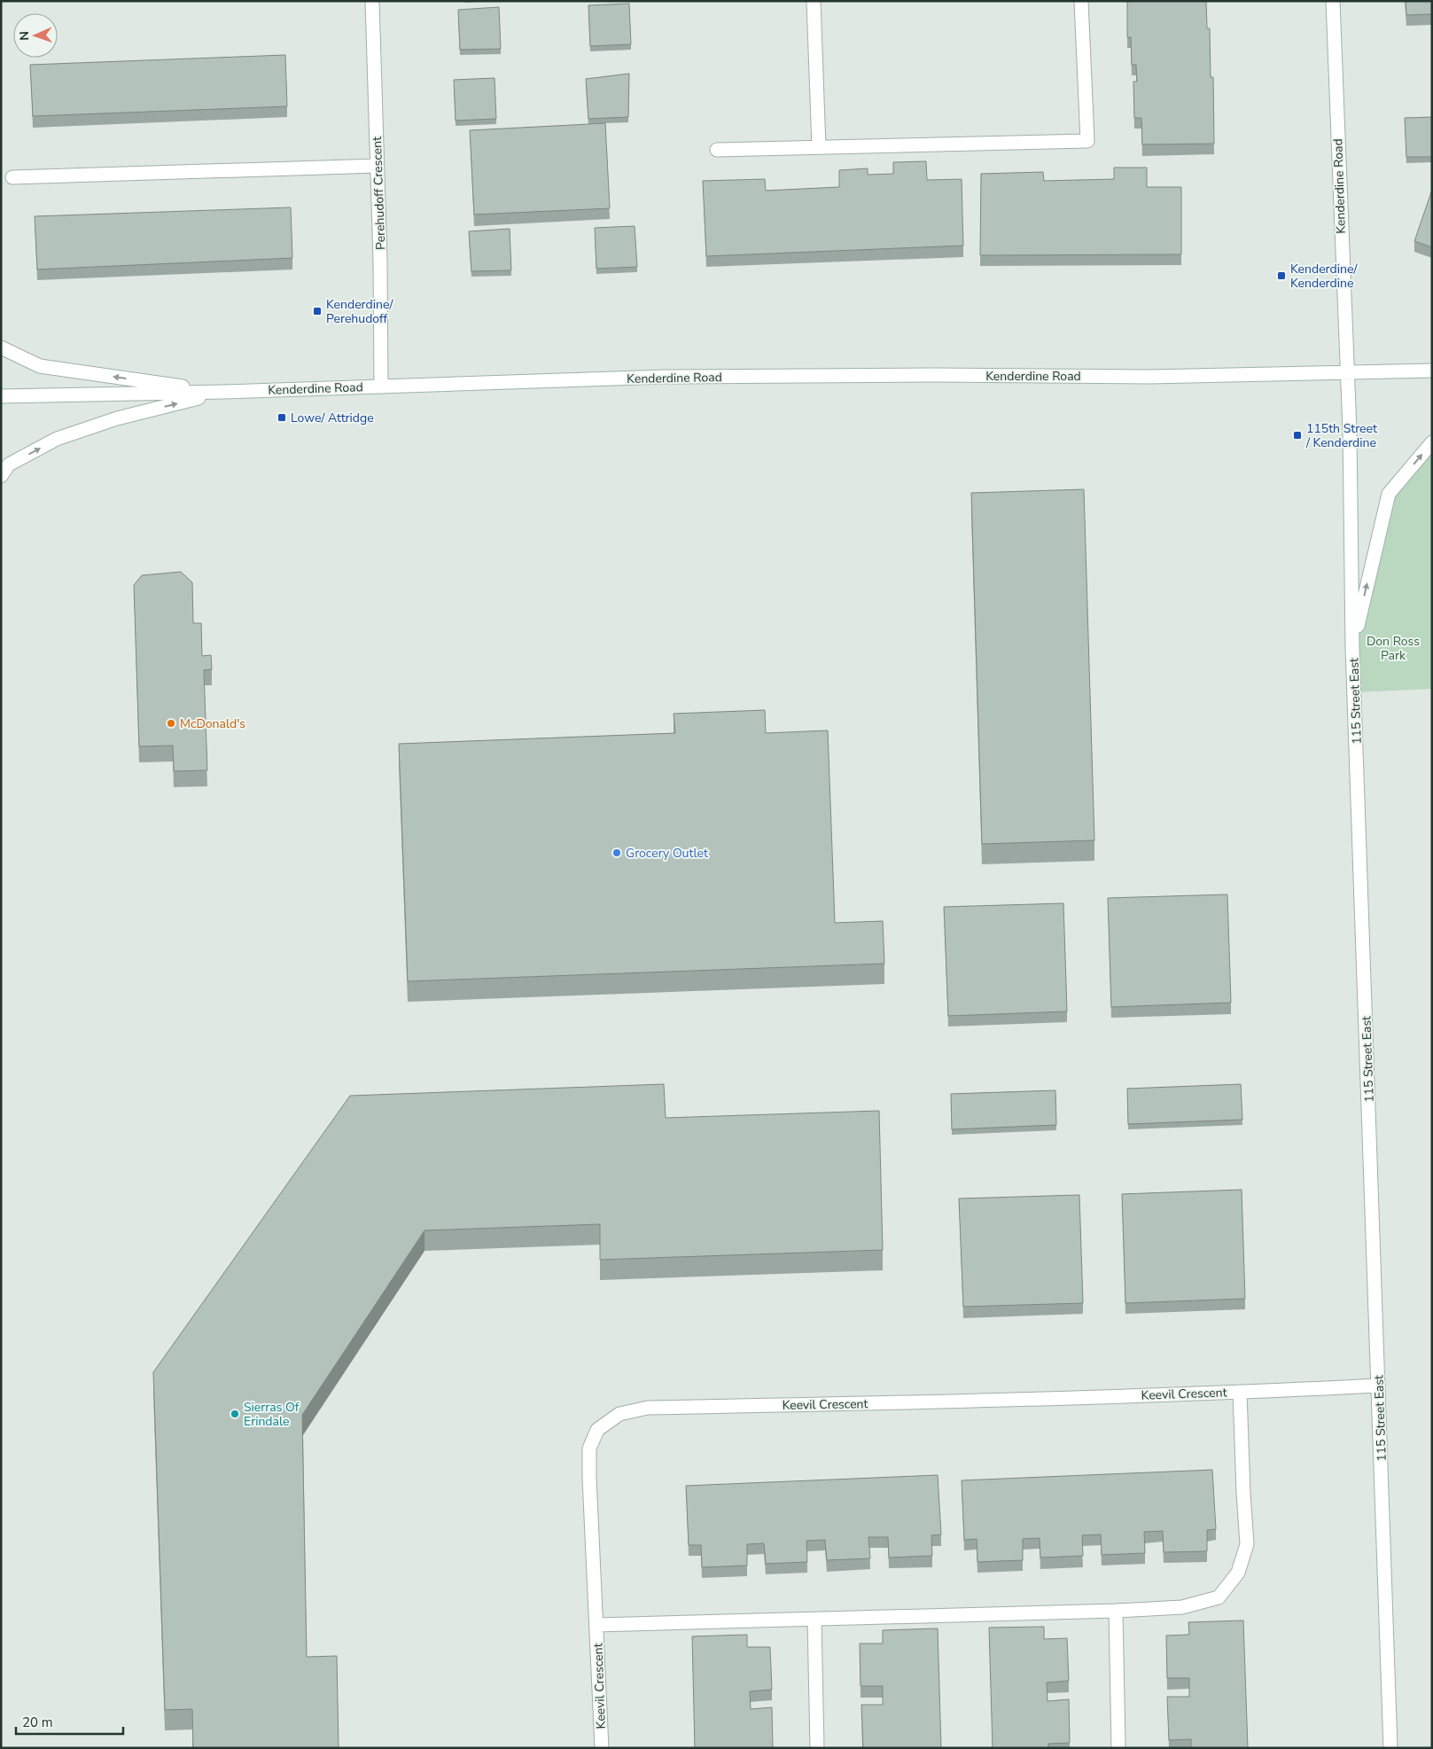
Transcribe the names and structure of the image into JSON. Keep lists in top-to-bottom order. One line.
{"streets":{"street":["Kenderdine Road","Perehudoff Crescent","115 Street East","Keevil Crescent"]},"crossings":[["Kenderdine Road","Perehudoff Crescent"],["Kenderdine Road","115 Street East"],["115 Street East","Keevil Crescent"]],"parks":["Don Ross Park"],"places":{"transit":["Kenderdine/ Kenderdine","Kenderdine/ Perehudoff","Lowe/ Attridge","115th Street / Kenderdine"],"other":["McDonald's","Grocery Outlet","Sierras Of Erindale"]},"scale_bar":"20 m","north":"left"}
